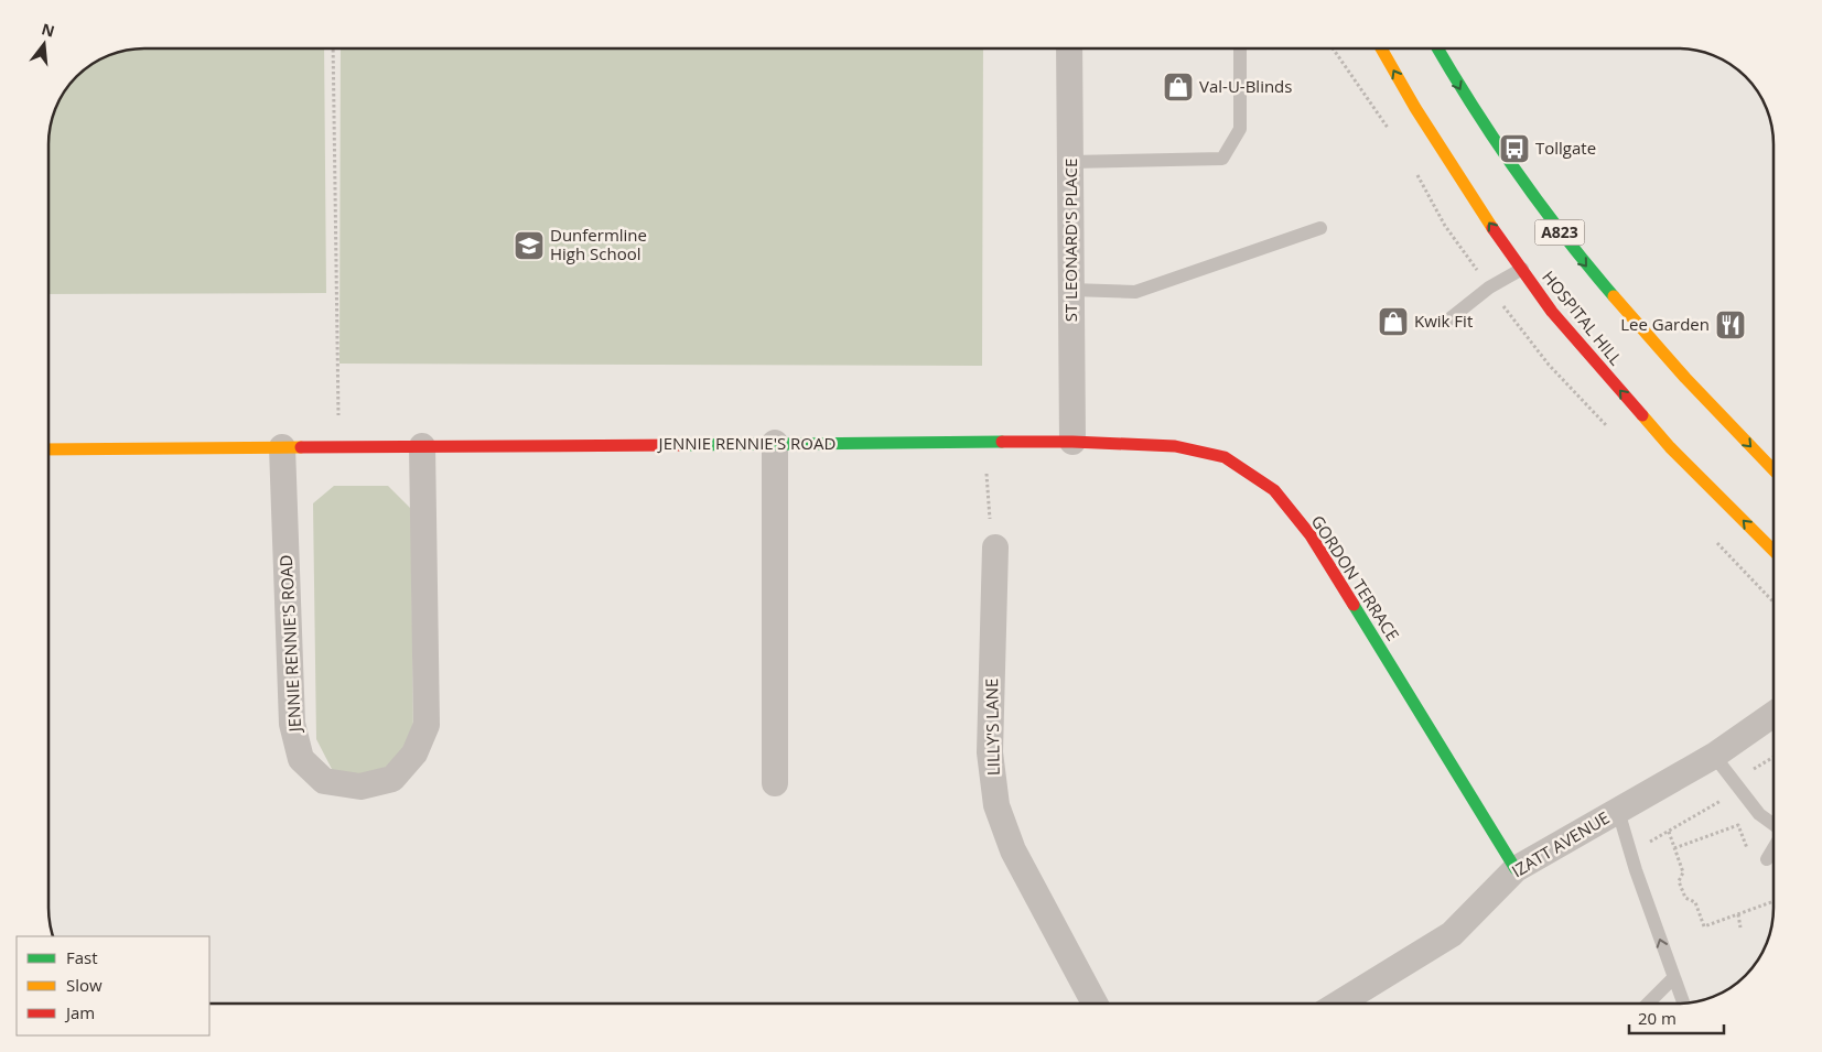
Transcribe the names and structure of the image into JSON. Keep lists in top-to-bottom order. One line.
{"streets":{"street":["A823","ST LEONARD'S PLACE","HOSPITAL HILL","JENNIE RENNIE'S ROAD","GORDON TERRACE","LILLY'S LANE","IZATT AVENUE"]},"crossings":[["ST LEONARD'S PLACE","JENNIE RENNIE'S ROAD"],["ST LEONARD'S PLACE","GORDON TERRACE"],["JENNIE RENNIE'S ROAD","GORDON TERRACE"],["GORDON TERRACE","IZATT AVENUE"]],"places":{"shop":["Val-U-Blinds","Kwik Fit"],"bus stop":["Tollgate"],"school or university":["Dunfermline High School"],"restaurant":["Lee Garden"]},"legend":["Fast","Slow","Jam"],"scale_bar":"20 m","north":"top"}
